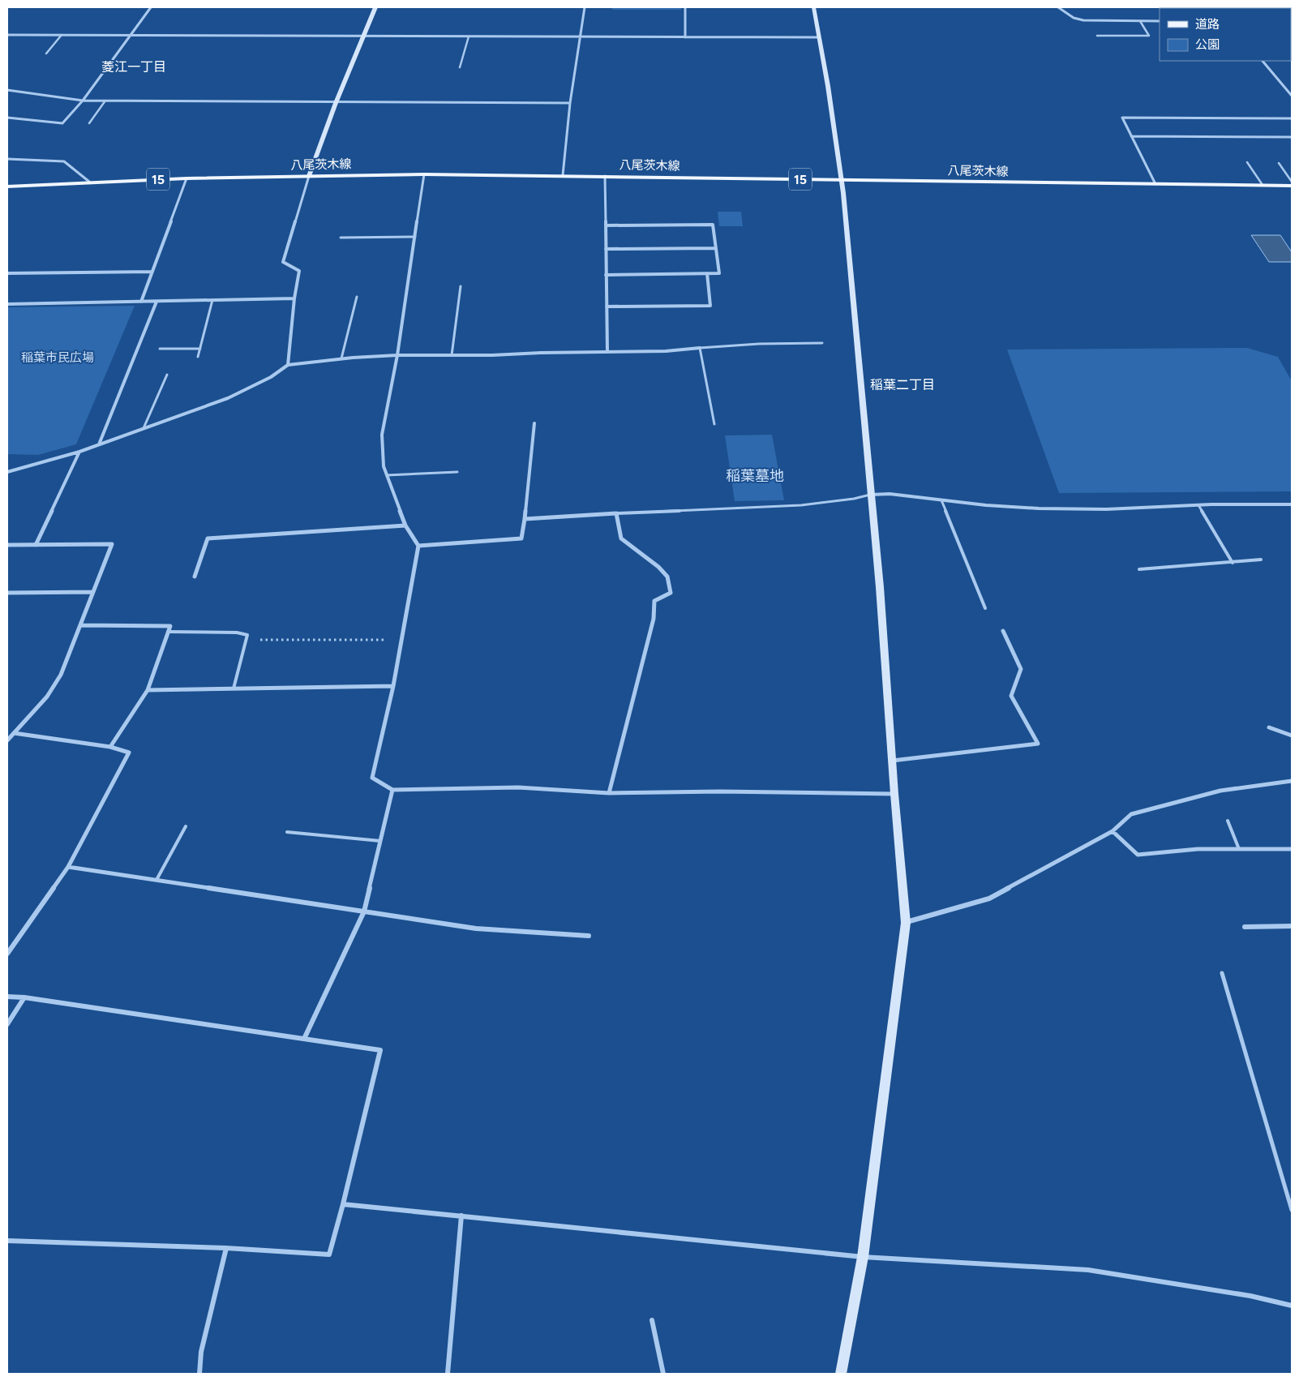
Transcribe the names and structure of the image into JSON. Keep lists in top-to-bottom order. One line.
{"streets":{"main road":["八尾茨木線","15"]},"districts":["菱江一丁目","稲葉二丁目"],"parks":["稲葉市民広場","稲葉墓地"],"legend":["道路","公園"]}
